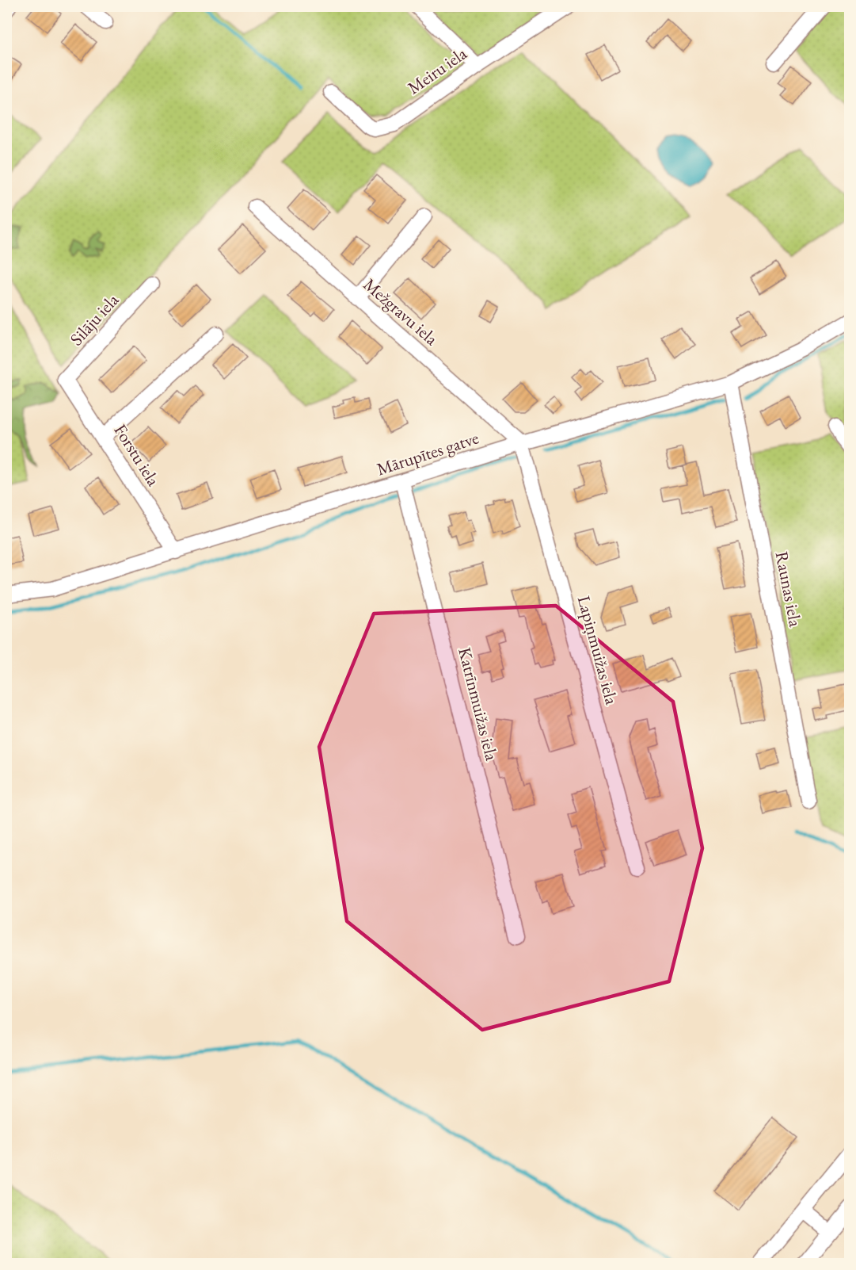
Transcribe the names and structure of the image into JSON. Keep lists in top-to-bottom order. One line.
{"streets":{"street":["Meiru iela","Mežgravu iela","Silāju iela","Mārupītes gatve","Forstu iela","Raunas iela","Lapiņmuižas iela","Katrīnmuižas iela"]},"crossings":[["Mežgravu iela","Mārupītes gatve"],["Mežgravu iela","Lapiņmuižas iela"],["Silāju iela","Forstu iela"],["Mārupītes gatve","Forstu iela"],["Mārupītes gatve","Raunas iela"],["Mārupītes gatve","Lapiņmuižas iela"],["Mārupītes gatve","Katrīnmuižas iela"]]}
